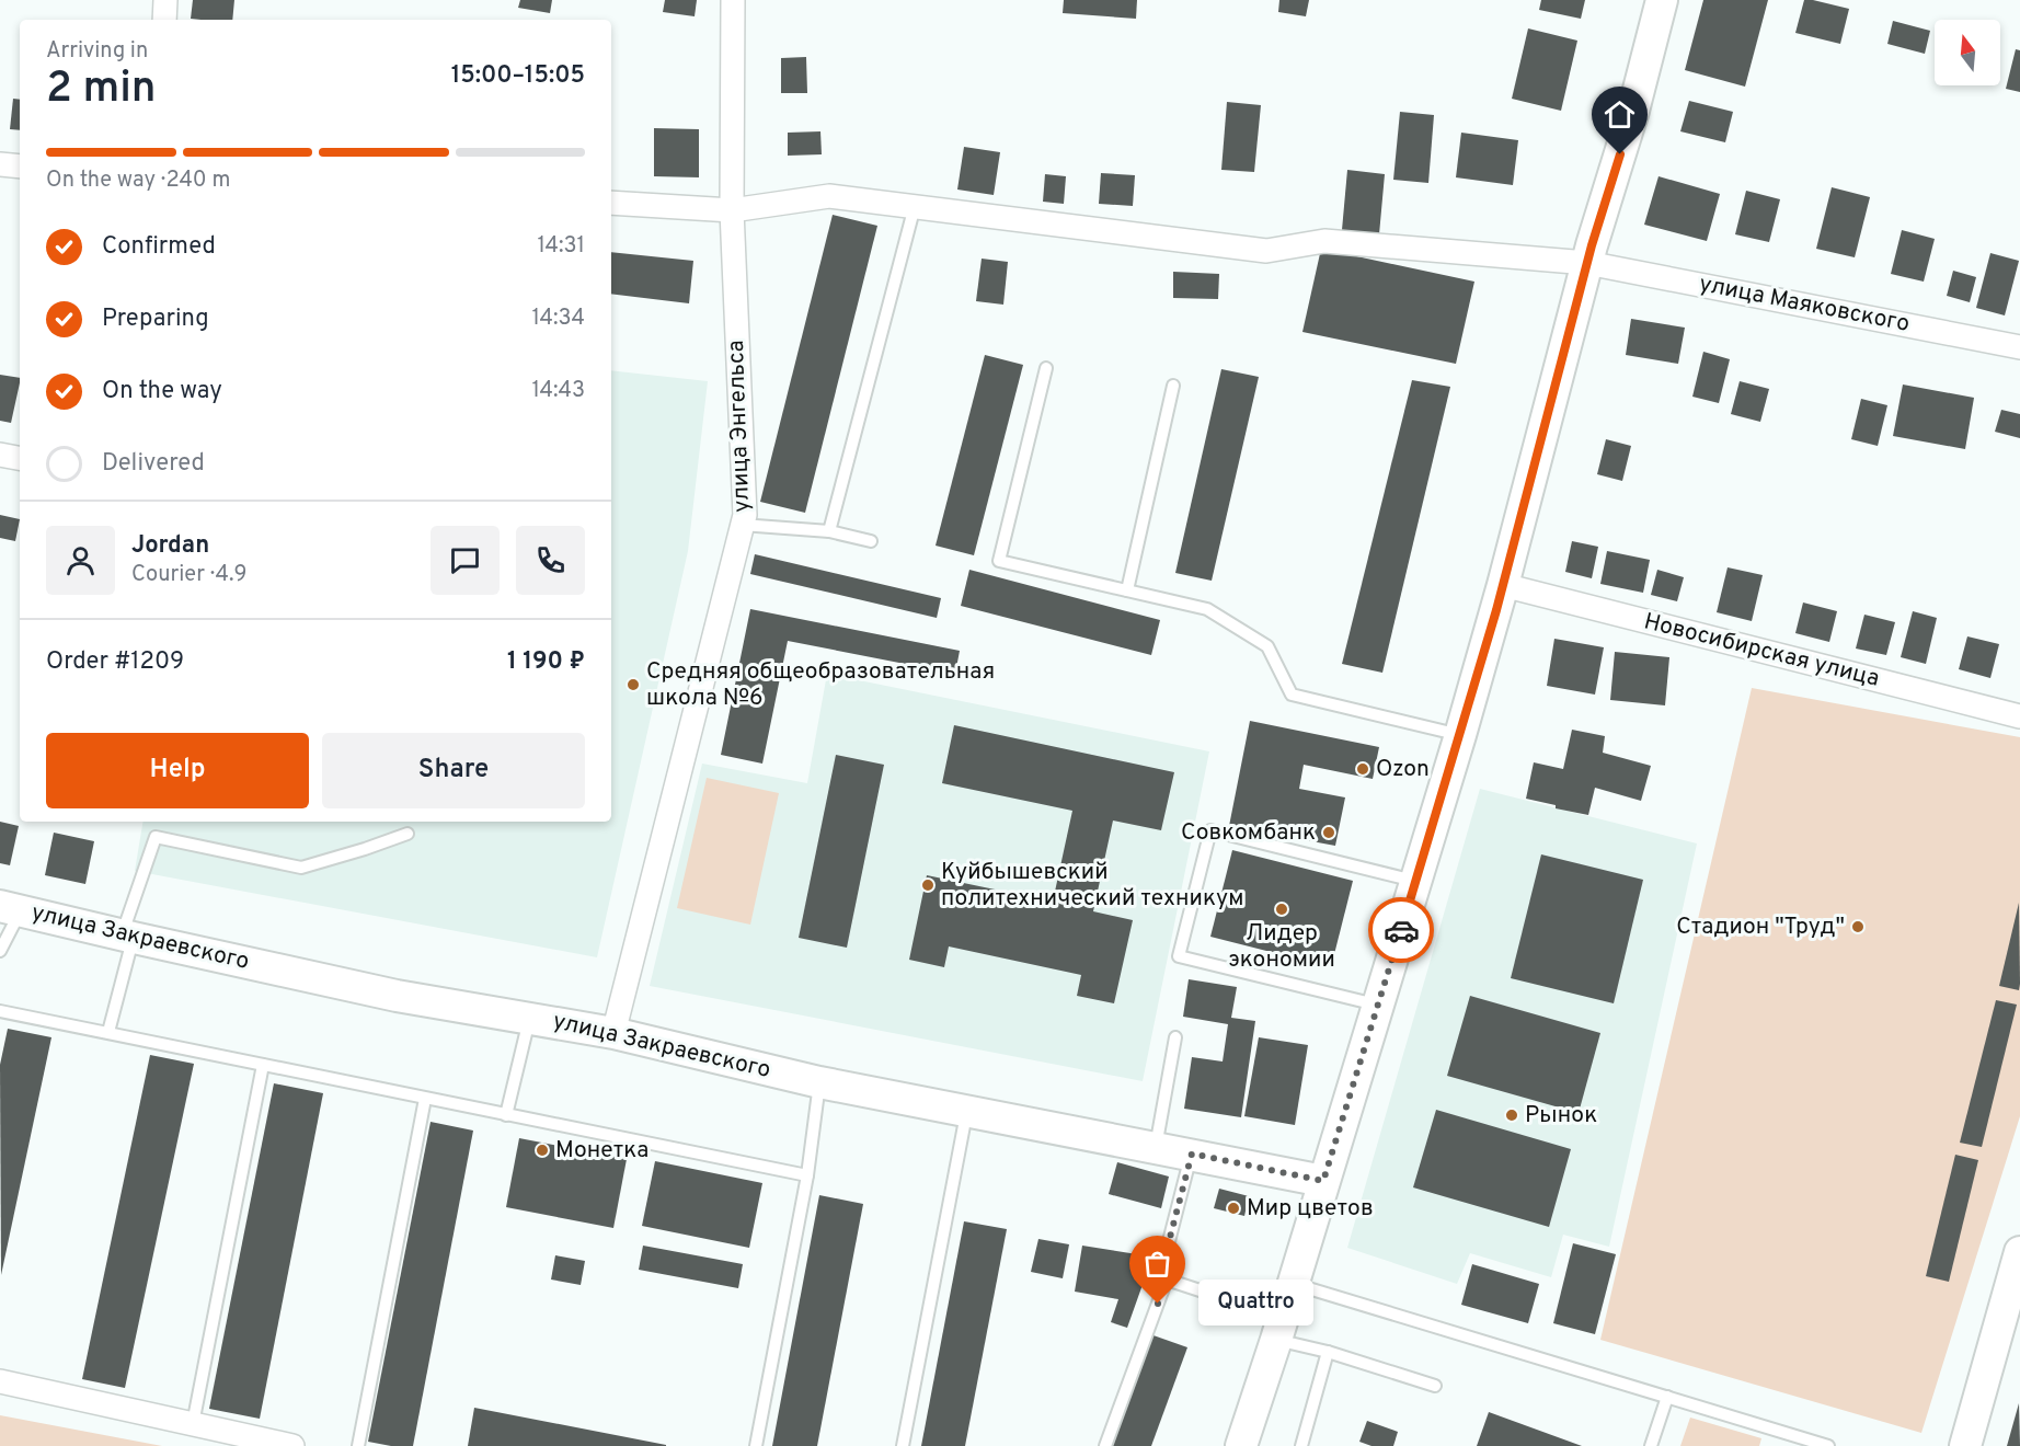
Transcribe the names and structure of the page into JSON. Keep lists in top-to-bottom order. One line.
{"streets":{"street":["улица Маяковского","улица Энгельса","Новосибирская улица","улица Закраевского"]},"crossings":[["улица Маяковского","улица Энгельса"],["улица Энгельса","улица Закраевского"]],"places":["Средняя общеобразовательная школа №6","Ozon","Совкомбанк","Куйбышевский политехнический техникум","Лидер экономии","Стадион \"Труд\"","Рынок","Монетка","Мир цветов","Quattro"],"north":"top","page":{"heading":["2 min","Arriving in","15:00–15:05"],"panel":["Jordan","Courier · 4.9","Order #1209","1 190 ₽"],"bar":"On the way · 240 m","list":[["Confirmed","14:31"],["Preparing","14:34"],["On the way","14:43"],"Delivered"],"buttons":["Help","Share"],"bubble":"Quattro"}}
